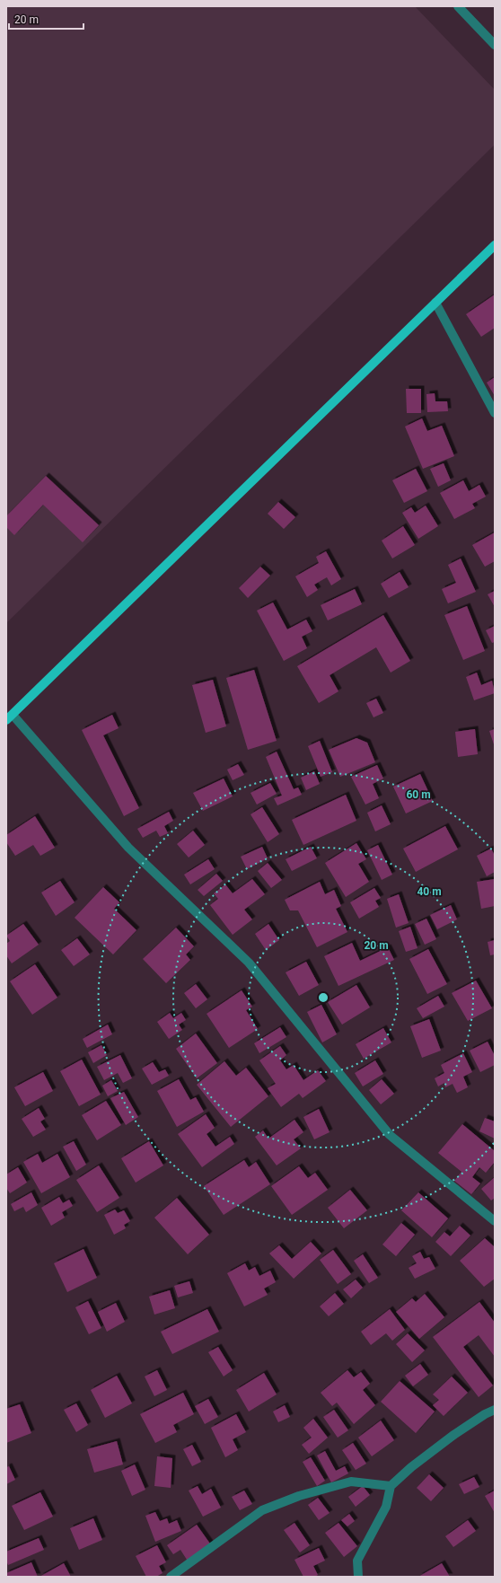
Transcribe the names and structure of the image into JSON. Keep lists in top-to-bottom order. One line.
{"scale_bar":"20 m","rings":["60 m","40 m","20 m"]}
